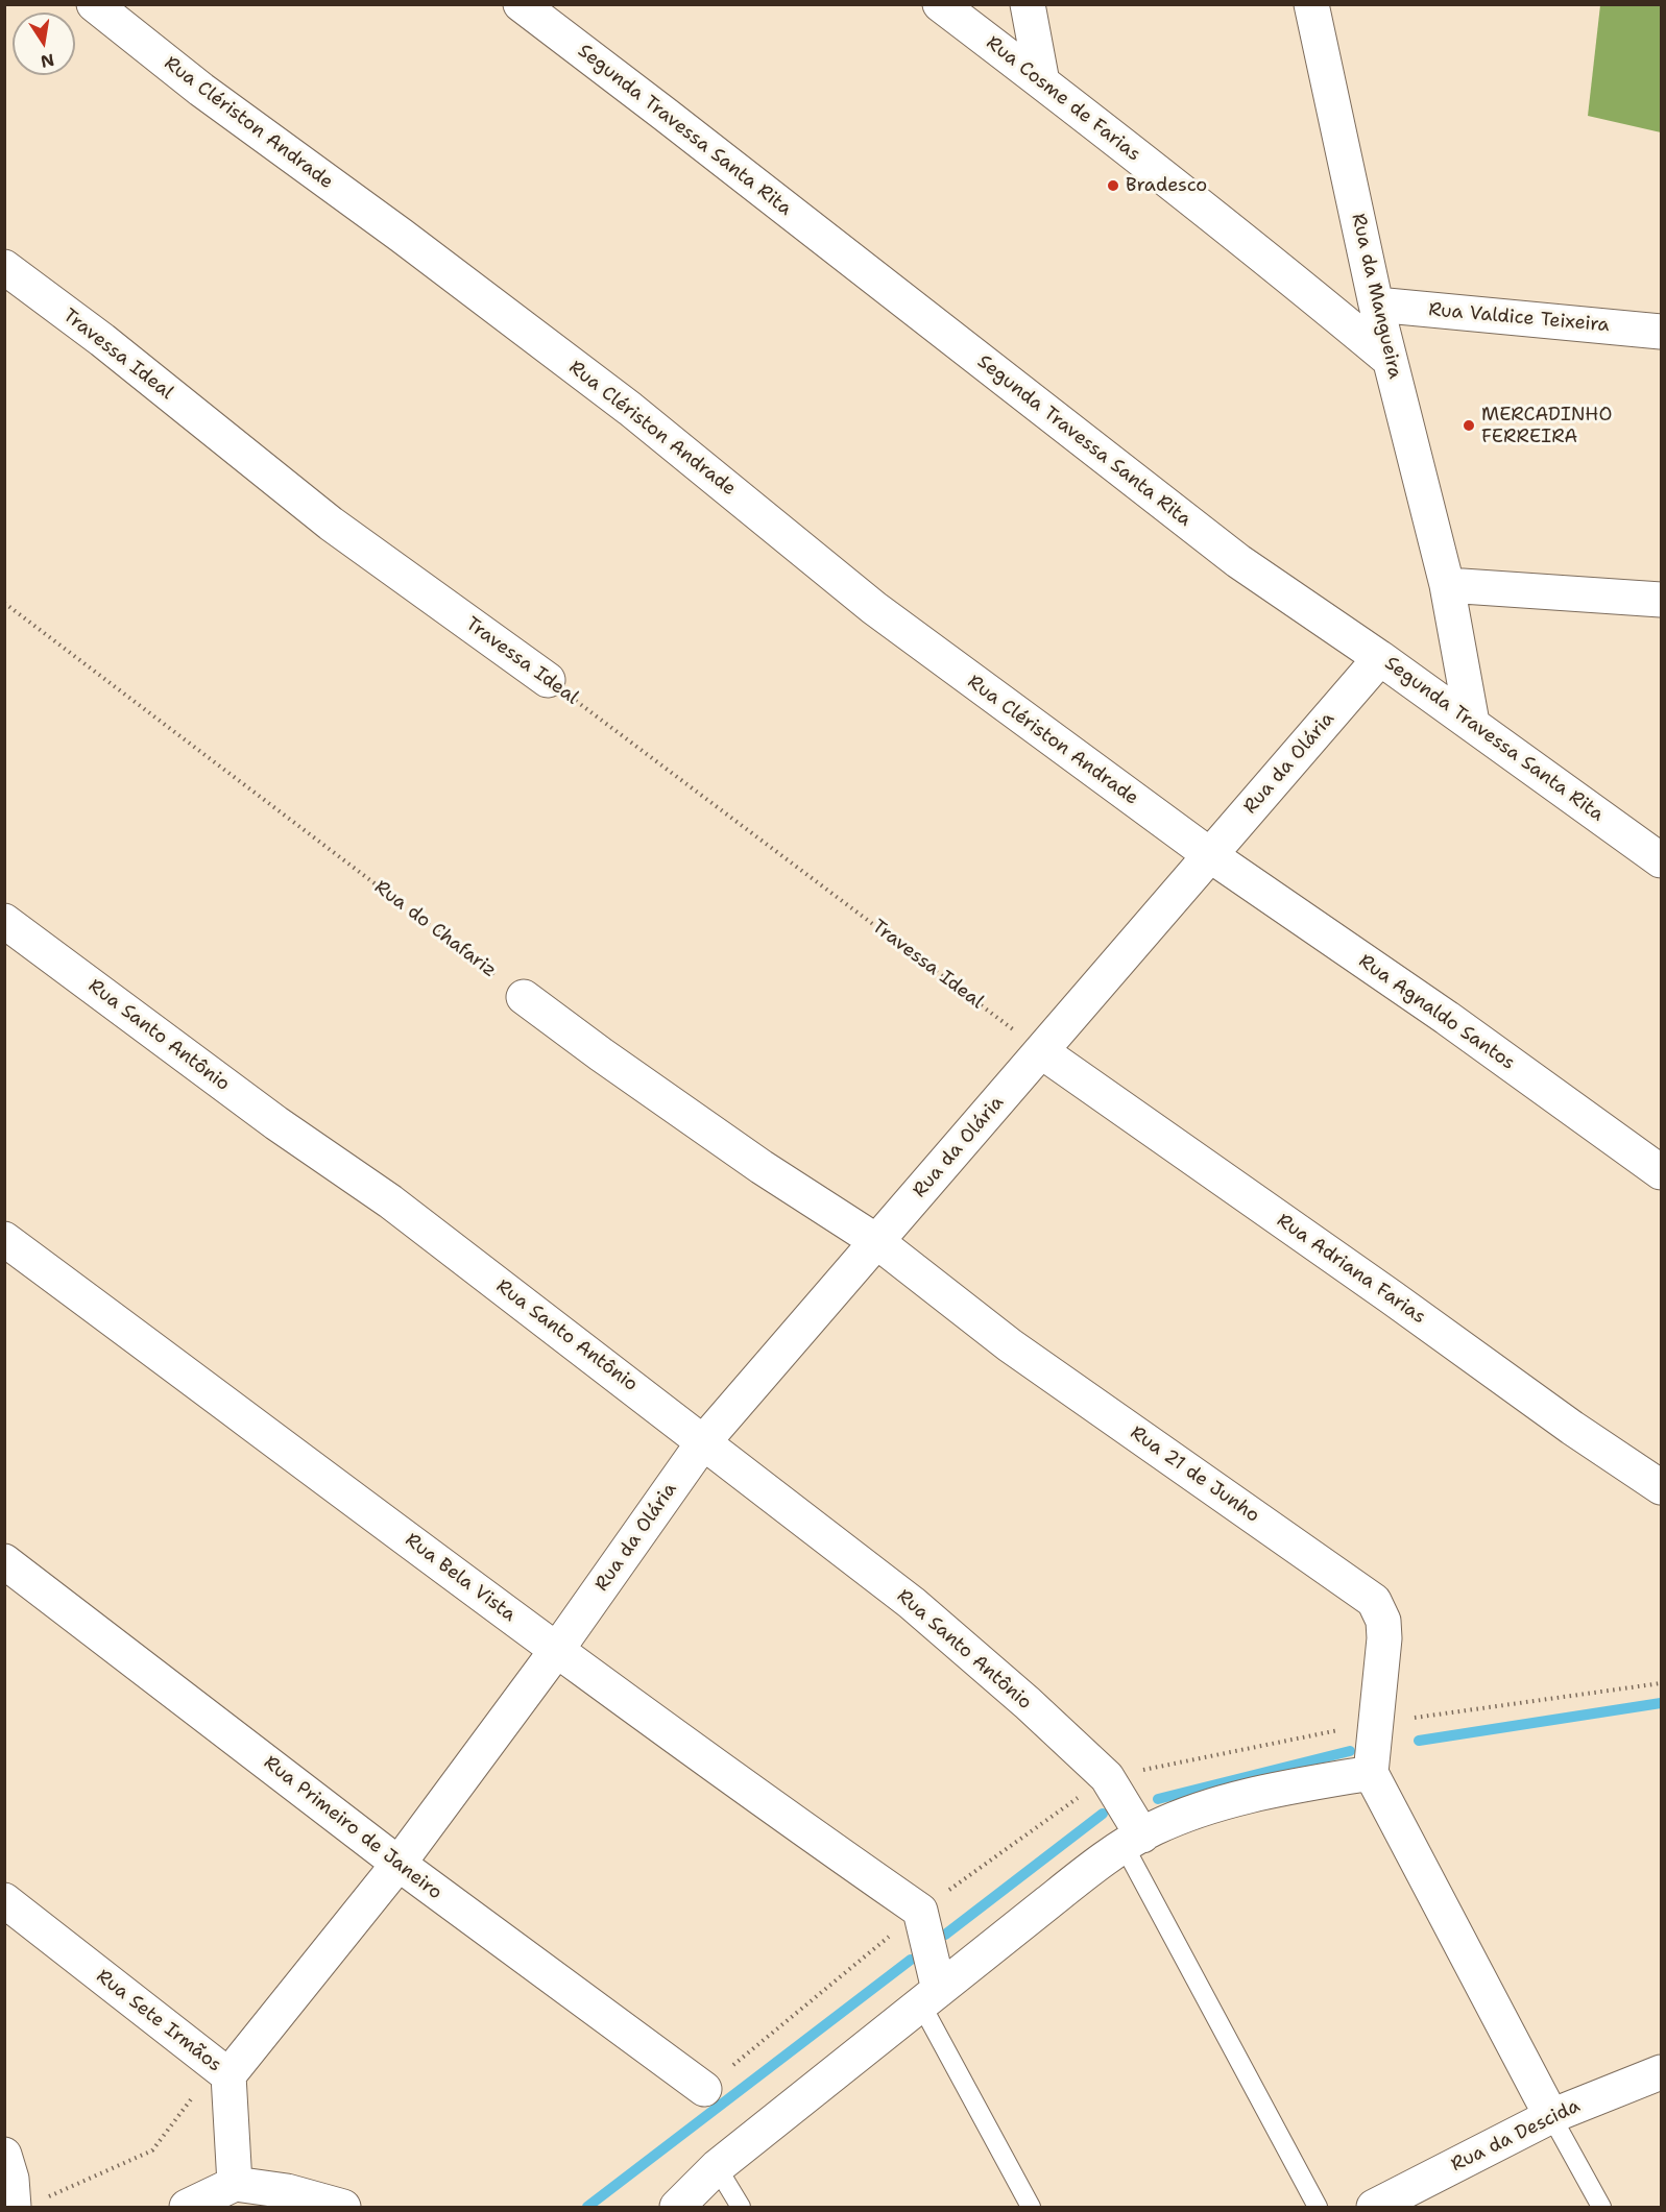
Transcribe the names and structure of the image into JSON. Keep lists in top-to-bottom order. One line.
{"streets":{"street":["Rua Cosme de Farias","Rua Clériston Andrade","Segunda Travessa Santa Rita","Rua da Mangueira","Rua Valdice Teixeira","Travessa Ideal","Rua da Olária","Rua Agnaldo Santos","Rua Santo Antônio","Rua Adriana Farias","Rua 21 de Junho","Rua Bela Vista","Rua Primeiro de Janeiro","Rua Sete Irmãos","Rua da Descida"],"path":["Rua do Chafariz"]},"crossings":[["Rua Cosme de Farias","Rua da Mangueira"],["Rua Clériston Andrade","Rua da Olária"],["Rua Clériston Andrade","Rua Agnaldo Santos"],["Segunda Travessa Santa Rita","Rua da Mangueira"],["Segunda Travessa Santa Rita","Rua da Olária"],["Rua da Mangueira","Rua Valdice Teixeira"],["Travessa Ideal","Rua da Olária"],["Travessa Ideal","Rua Adriana Farias"],["Rua da Olária","Rua Agnaldo Santos"],["Rua da Olária","Rua Santo Antônio"],["Rua da Olária","Rua Adriana Farias"],["Rua da Olária","Rua 21 de Junho"],["Rua da Olária","Rua Bela Vista"],["Rua da Olária","Rua Primeiro de Janeiro"],["Rua da Olária","Rua Sete Irmãos"]],"places":["Bradesco","MERCADINHO FERREIRA"],"north":"bottom"}
